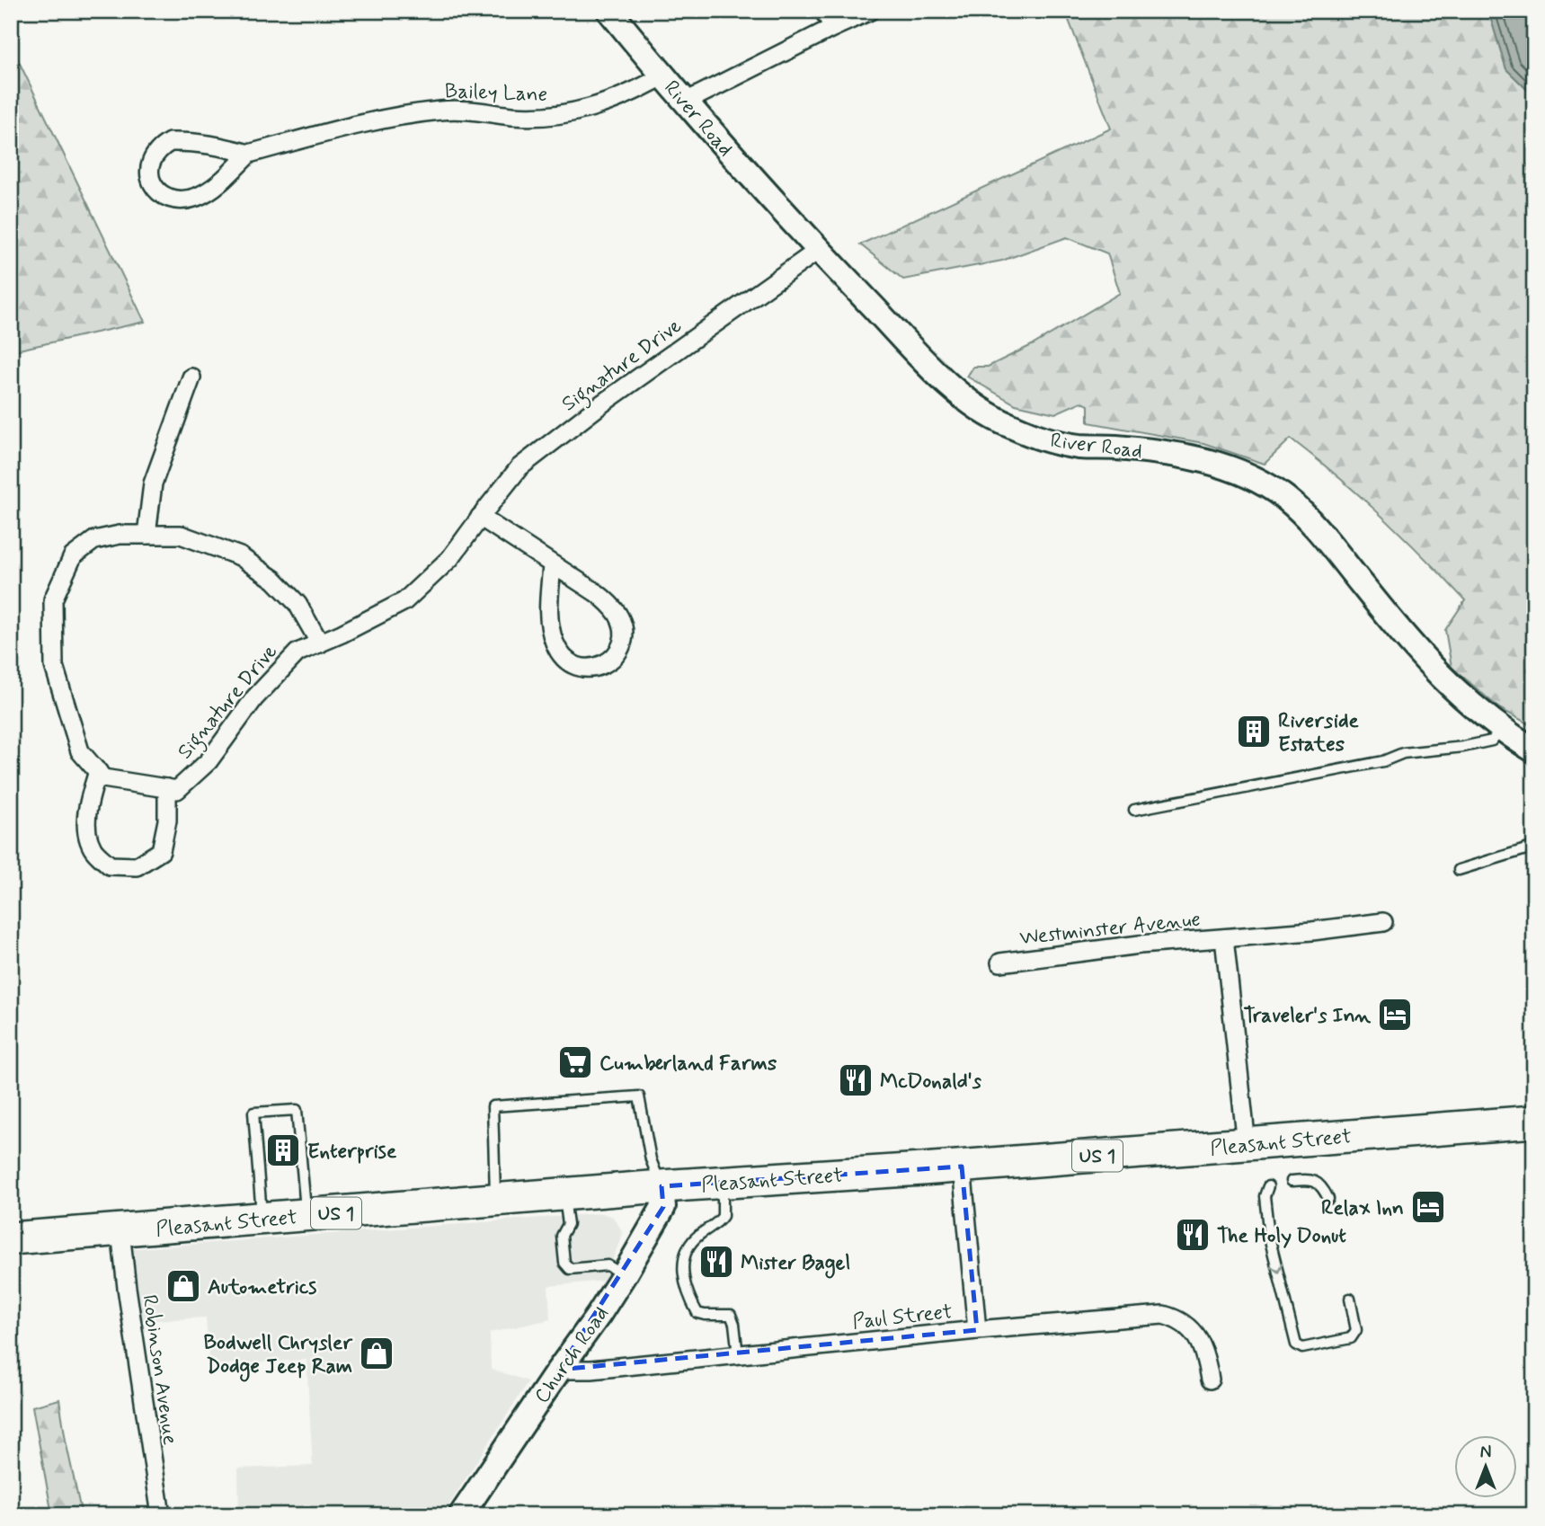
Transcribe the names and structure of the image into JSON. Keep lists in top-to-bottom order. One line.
{"streets":{"highway":["Pleasant Street","US 1"],"street":["Bailey Lane","River Road","Signature Drive","Westminster Avenue","Paul Street","Church Road","Robinson Avenue"]},"crossings":[["Bailey Lane","River Road"],["River Road","Signature Drive"],["Westminster Avenue","Pleasant Street"],["Pleasant Street","Church Road"],["Pleasant Street","Robinson Avenue"],["Paul Street","Church Road"]],"places":{"building":["Riverside Estates","Enterprise"],"hotel":["Traveler's Inn","Relax Inn"],"supermarket":["Cumberland Farms"],"restaurant":["McDonald's","The Holy Donut","Mister Bagel"],"shop":["Autometrics","Bodwell Chrysler Dodge Jeep Ram"]},"north":"top"}
